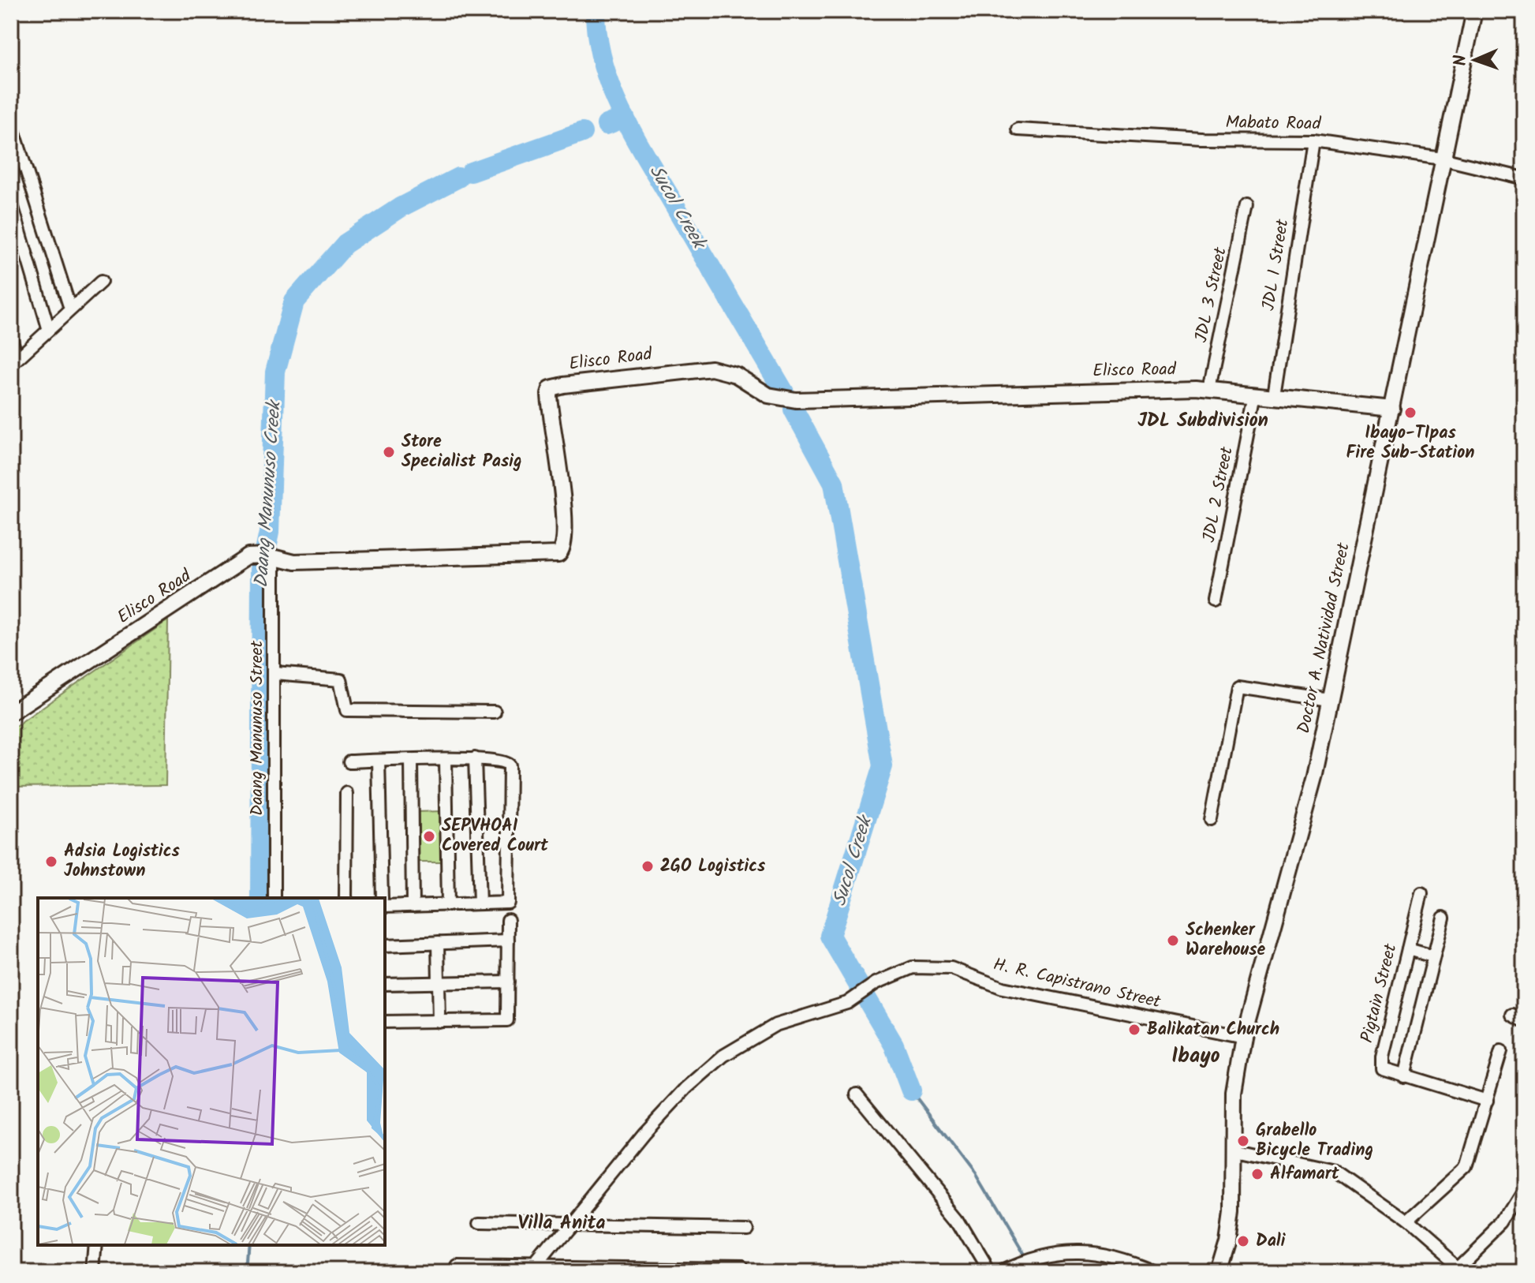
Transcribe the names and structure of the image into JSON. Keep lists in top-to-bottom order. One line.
{"streets":{"main road":["Elisco Road","Doctor A. Natividad Street"],"street":["Mabato Road","JDL 1 Street","JDL 3 Street","JDL 2 Street","Daang Manunuso Street","H. R. Capistrano Street","Pigtain Street"]},"crossings":[["Mabato Road","JDL 1 Street"],["Mabato Road","Doctor A. Natividad Street"],["JDL 1 Street","Elisco Road"],["JDL 3 Street","Elisco Road"],["Elisco Road","JDL 2 Street"],["Elisco Road","Doctor A. Natividad Street"],["Elisco Road","Daang Manunuso Street"],["Doctor A. Natividad Street","H. R. Capistrano Street"]],"districts":["JDL Subdivision","Ibayo","Villa Anita"],"water":["Sucol Creek","Daang Manunuso Creek"],"places":["Ibayo-TIpas Fire Sub-Station","Store Specialist Pasig","SEPVHOAI Covered Court","Adsia Logistics Johnstown","2GO Logistics","Schenker Warehouse","Balikatan Church","Grabello Bicycle Trading","Alfamart","Dali"],"north":"left"}
